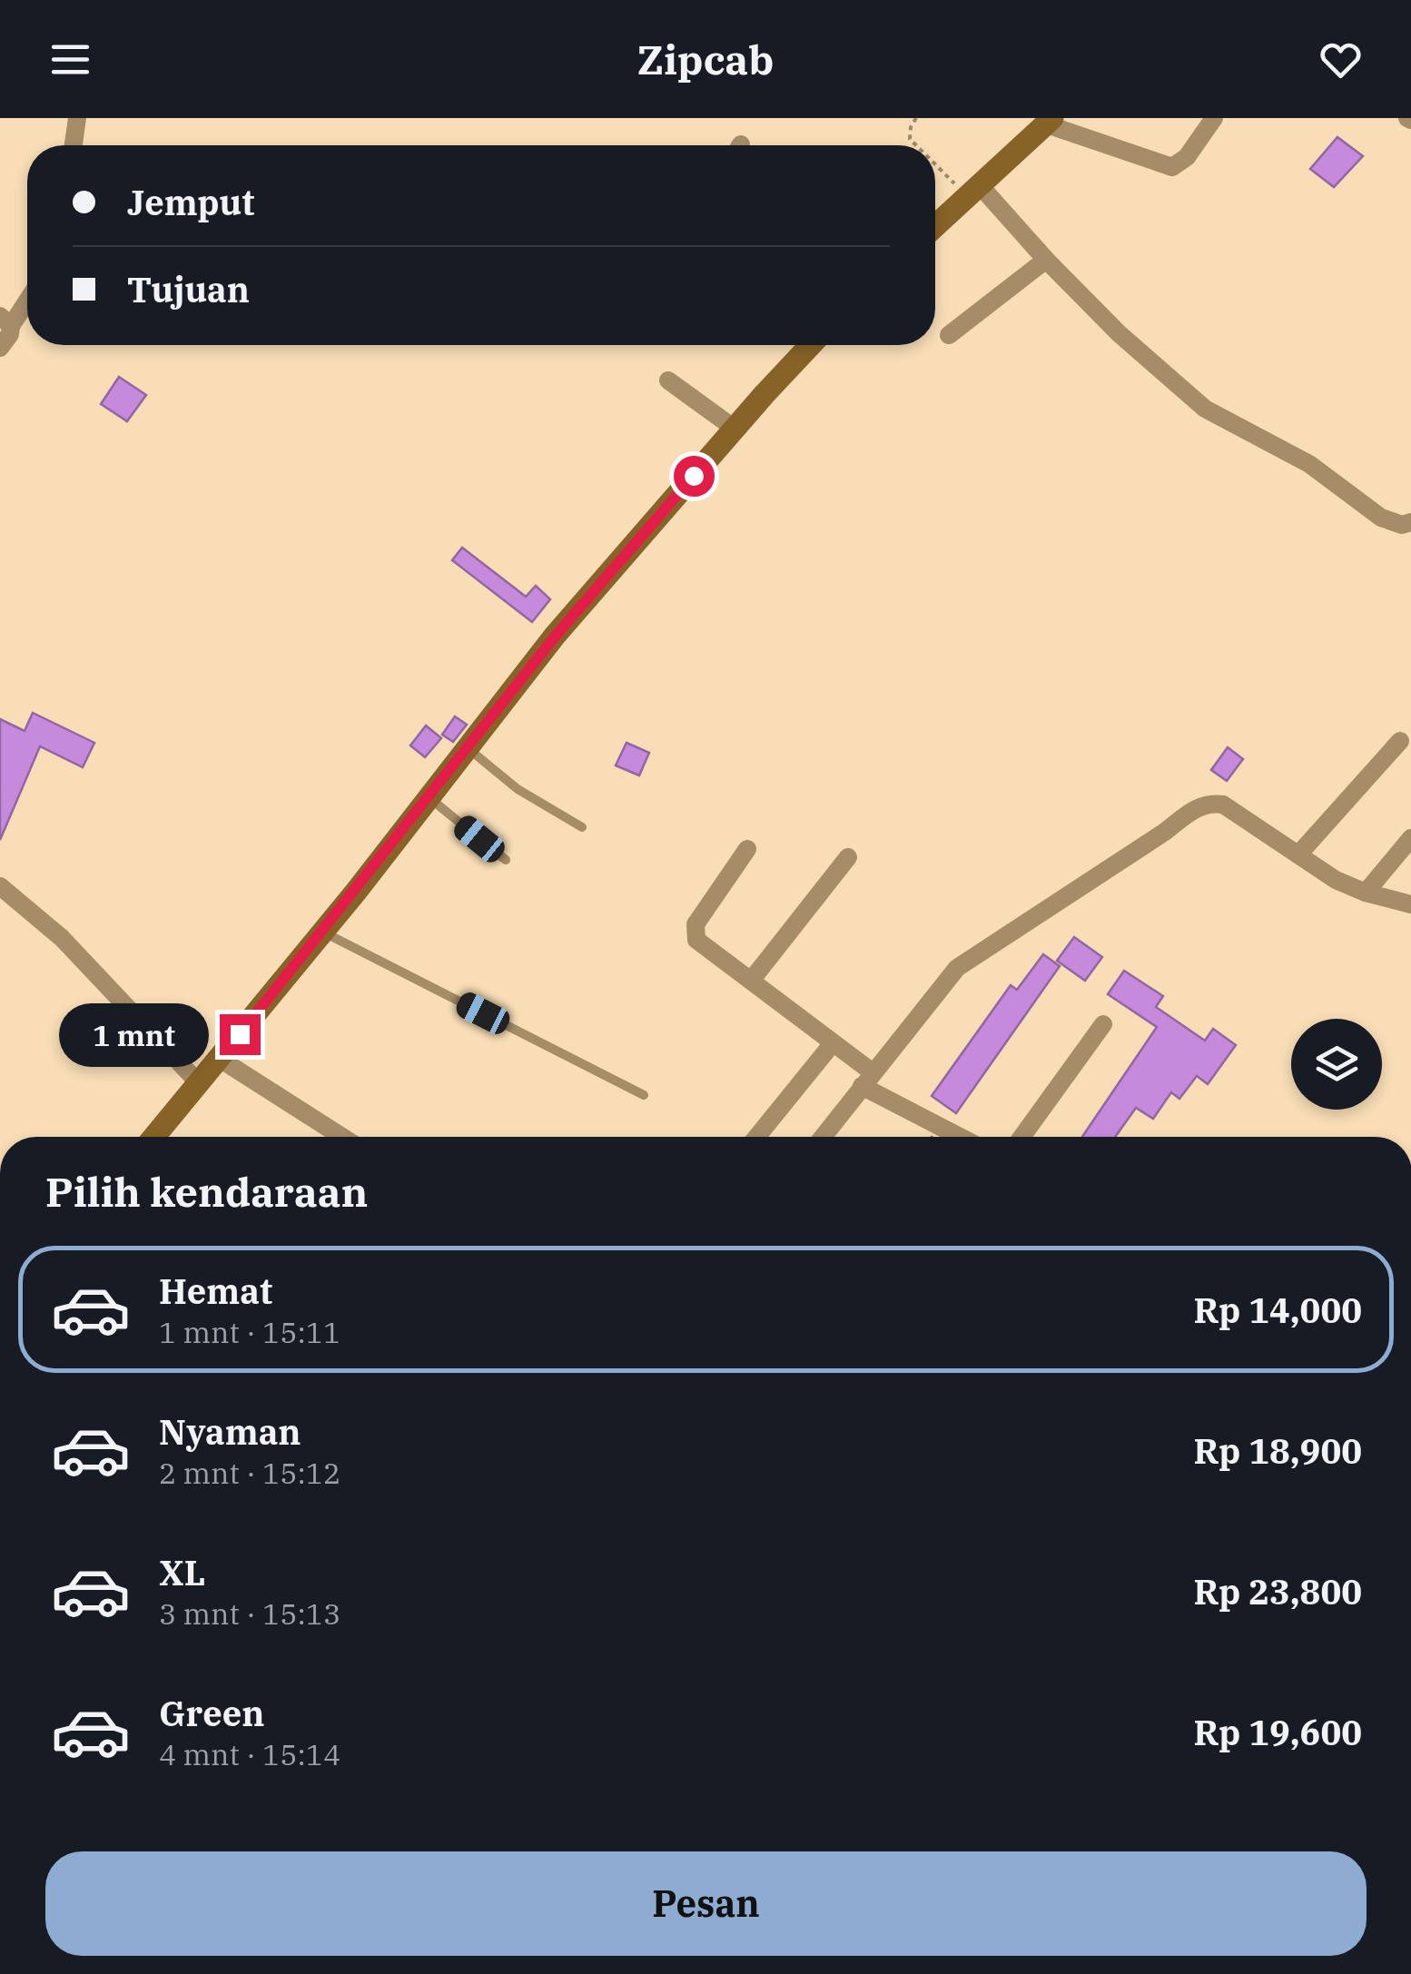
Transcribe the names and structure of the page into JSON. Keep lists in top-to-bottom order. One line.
{"page":{"header":"Zipcab","banner":["Jemput","Tujuan"],"bubble":"1 mnt","heading":"Pilih kendaraan","list":[{"name":"Hemat","note":"1 mnt · 15:11","value":"Rp 14,000"},{"name":"Nyaman","note":"2 mnt · 15:12","value":"Rp 18,900"},{"name":"XL","note":"3 mnt · 15:13","value":"Rp 23,800"},{"name":"Green","note":"4 mnt · 15:14","value":"Rp 19,600"}],"buttons":"Pesan"}}
